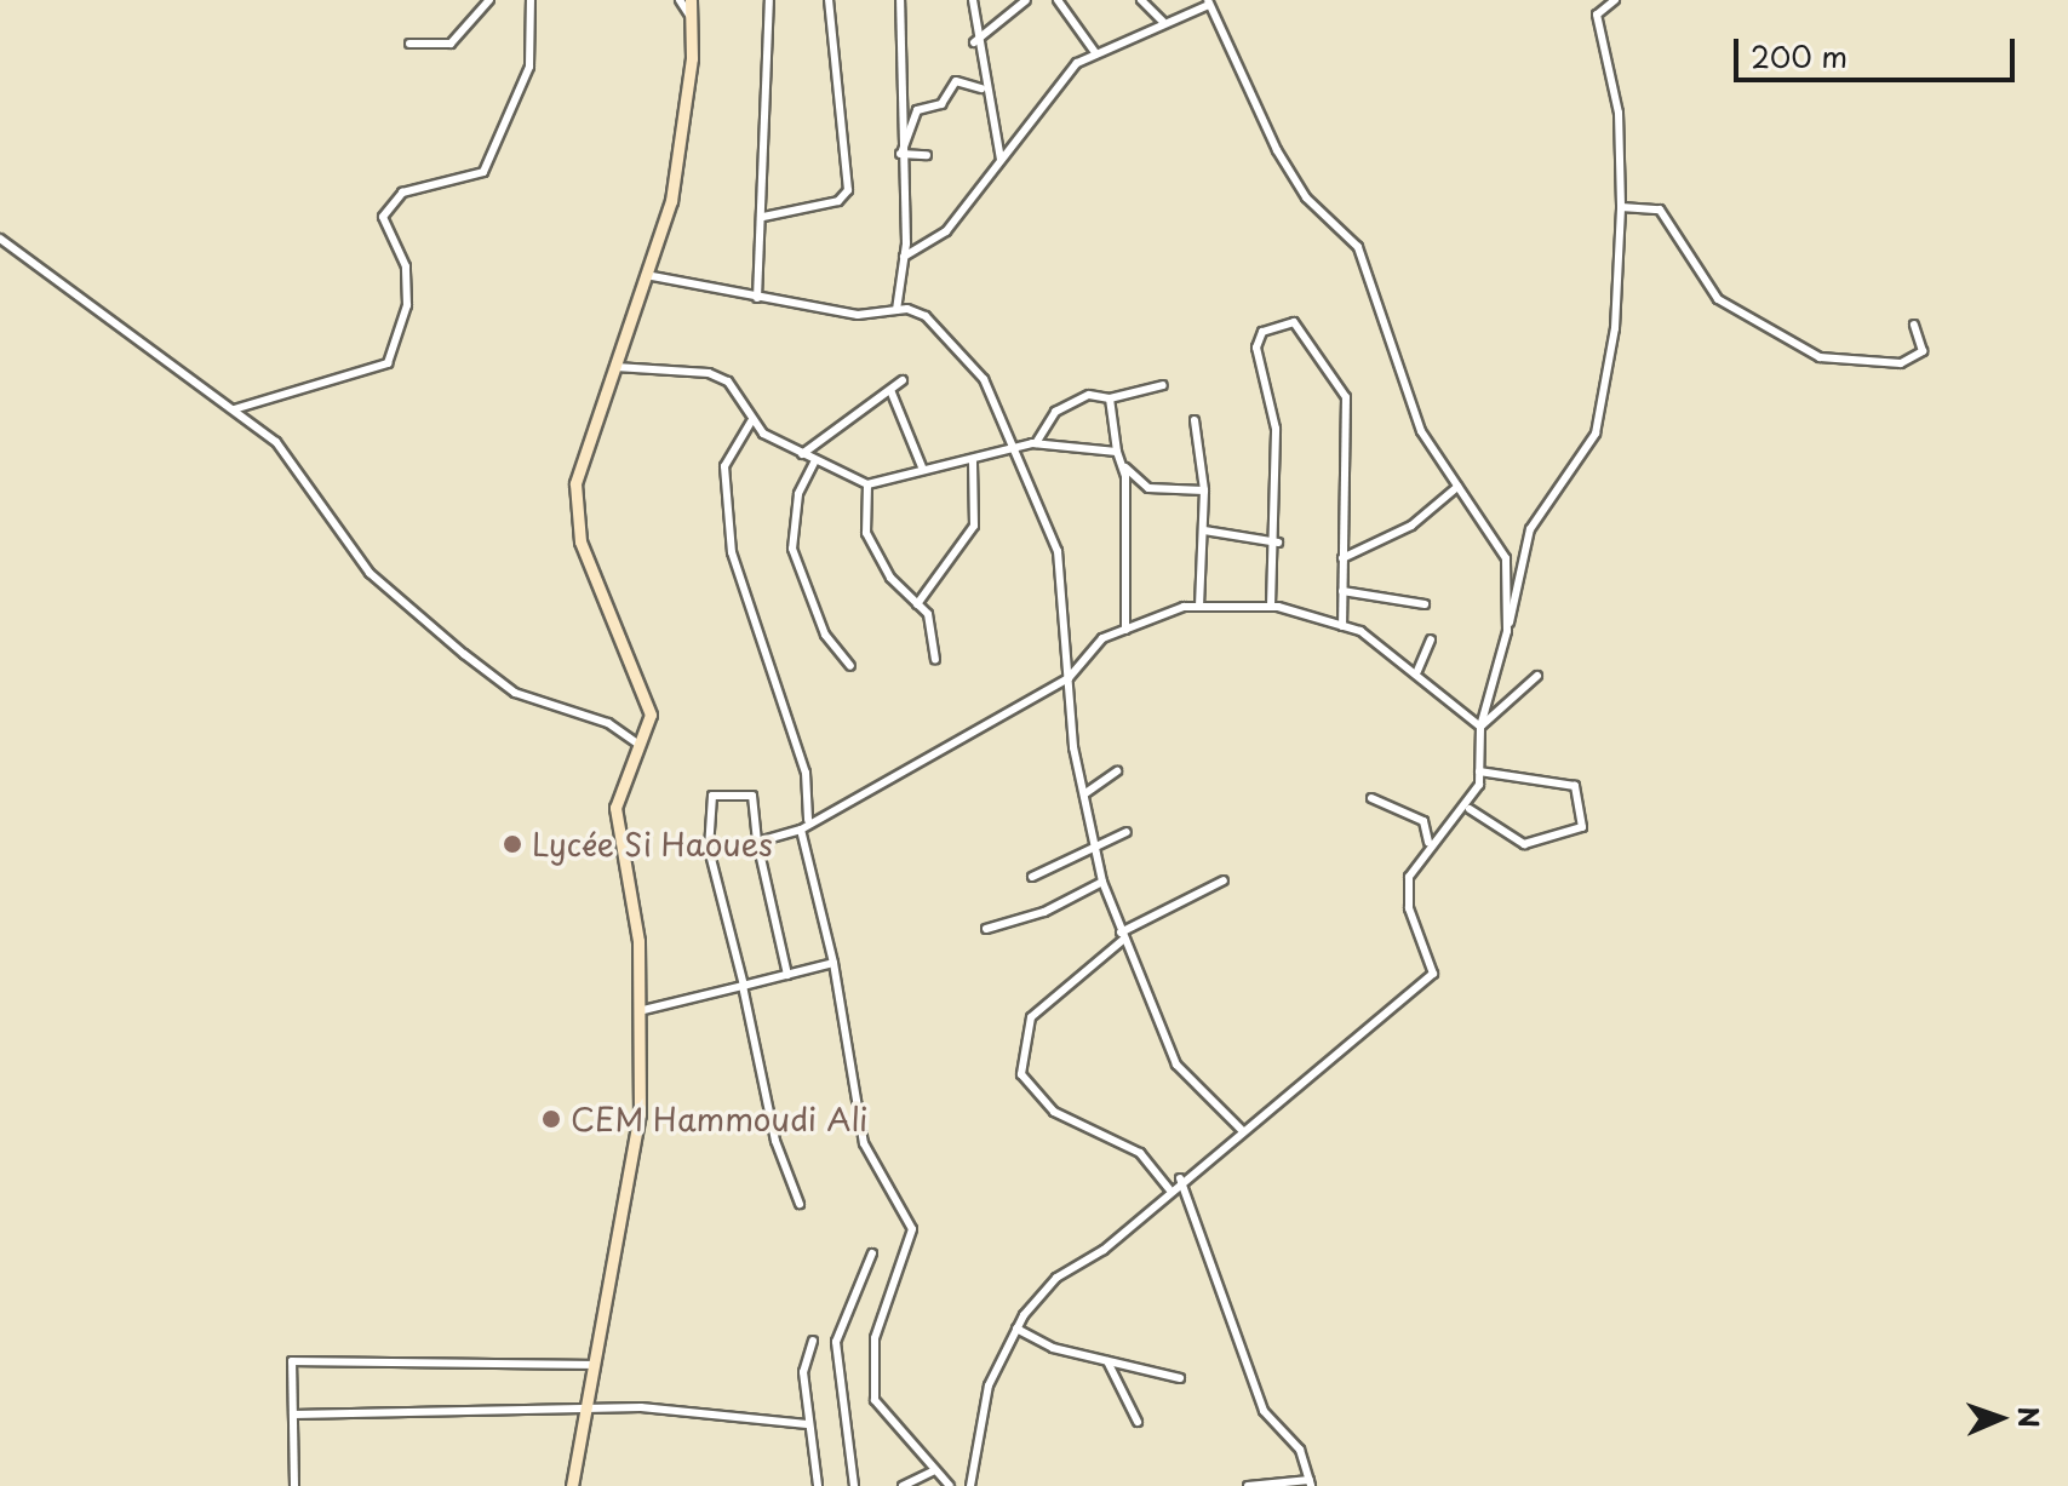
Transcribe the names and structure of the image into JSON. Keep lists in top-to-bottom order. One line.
{"places":["Lycée Si Haoues","CEM Hammoudi Ali"],"scale_bar":"200 m","north":"right"}
